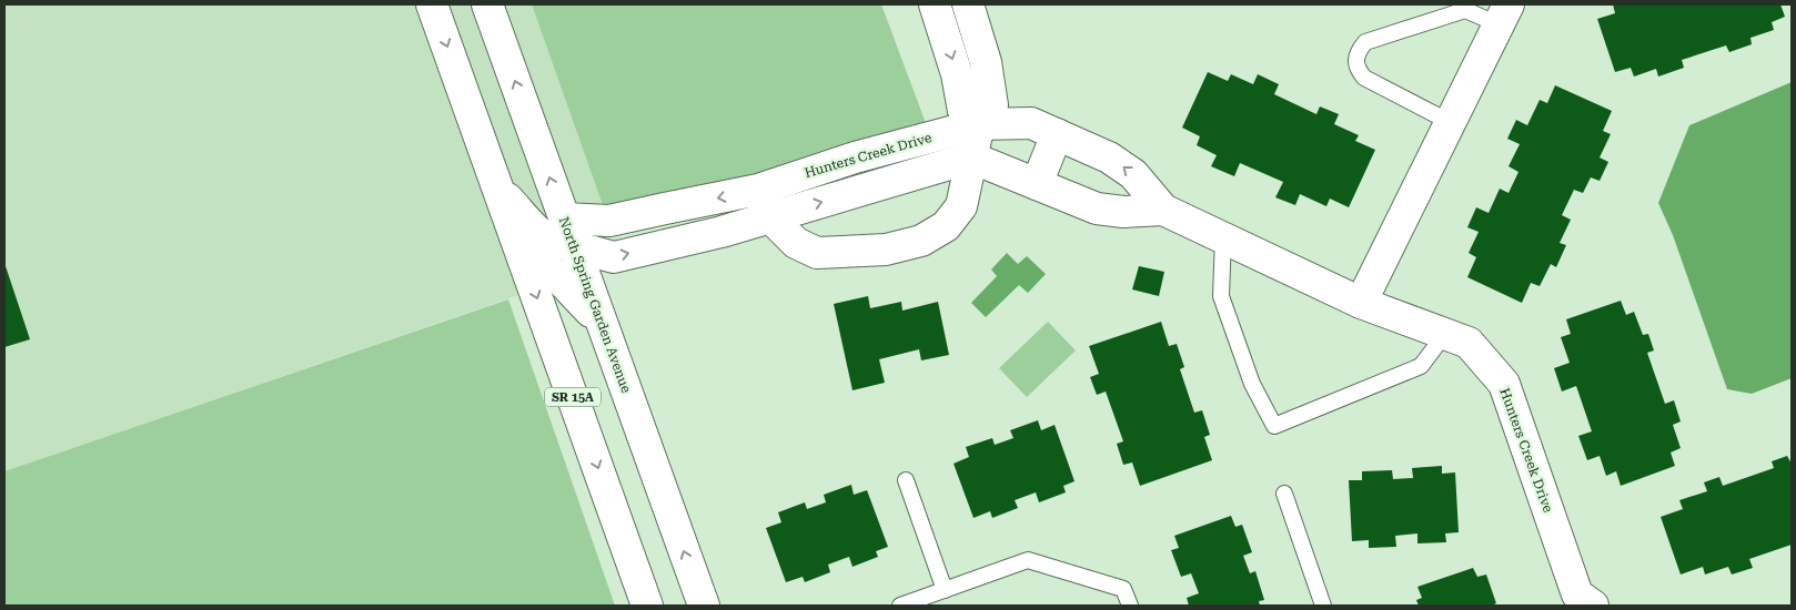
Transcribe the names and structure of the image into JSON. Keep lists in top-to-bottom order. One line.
{"streets":{"main road":["Hunters Creek Drive","North Spring Garden Avenue","SR 15A"]},"crossings":[["Hunters Creek Drive","North Spring Garden Avenue"]]}
